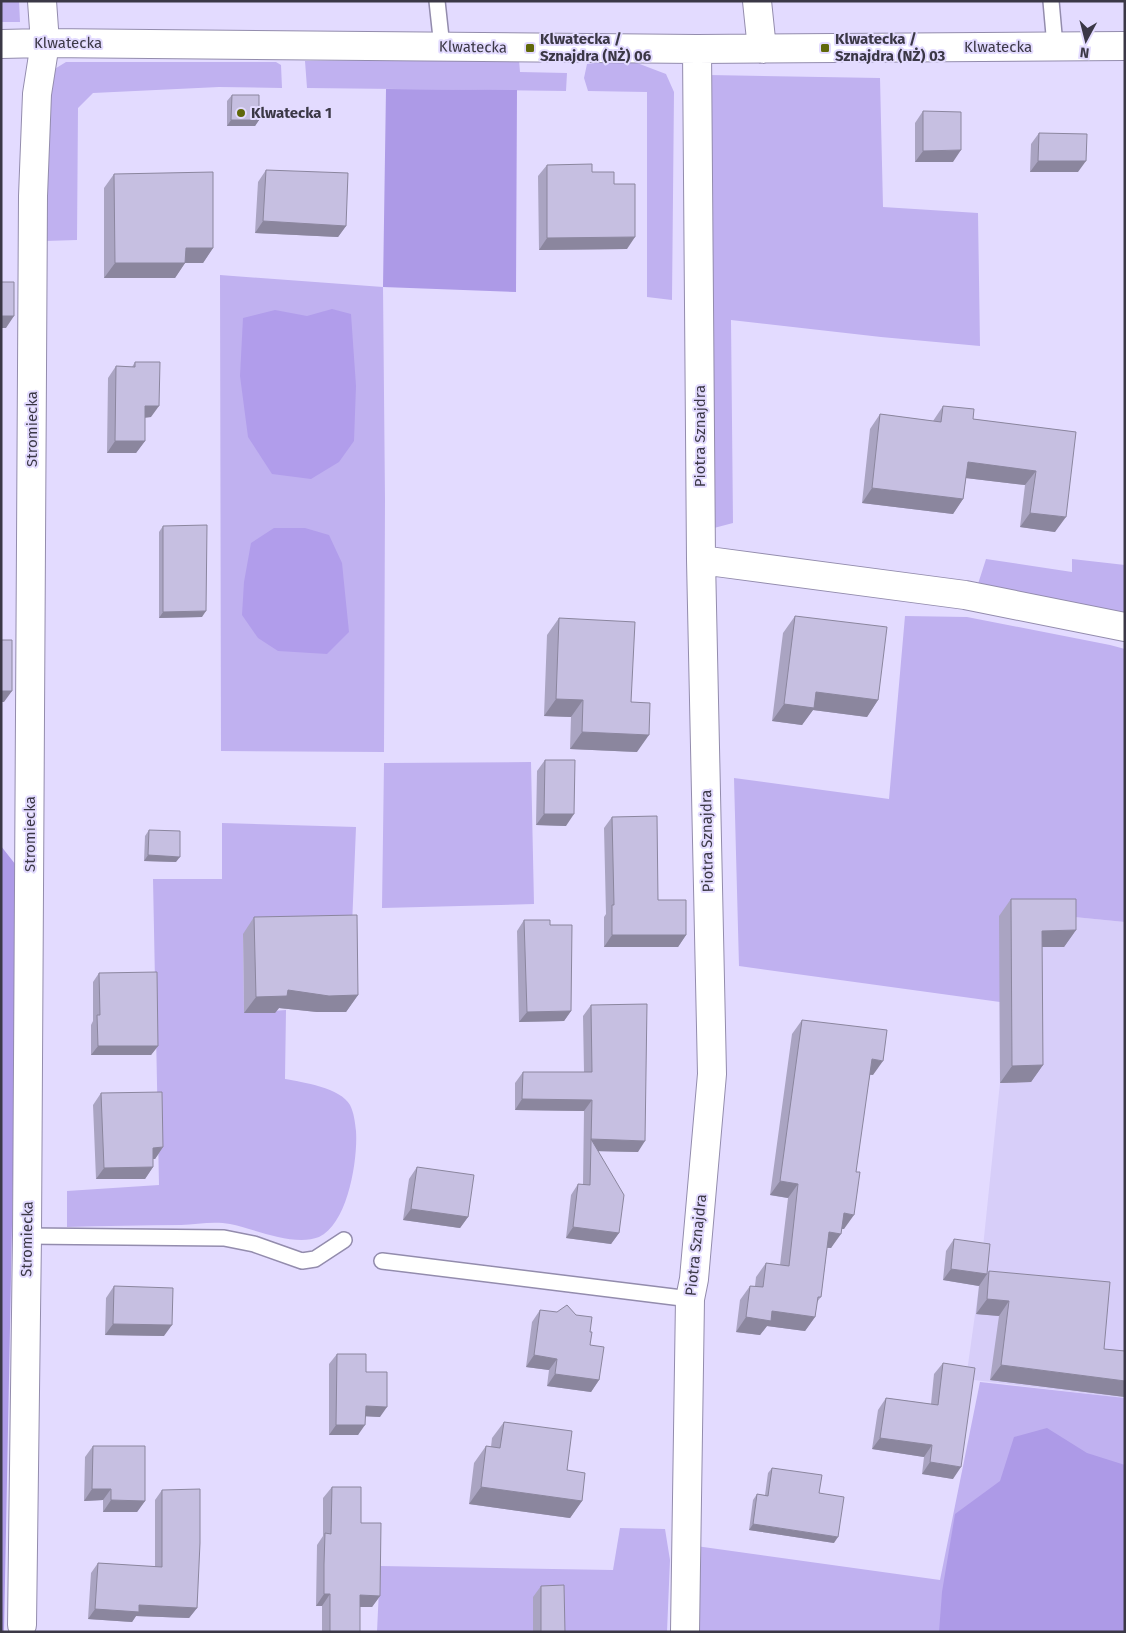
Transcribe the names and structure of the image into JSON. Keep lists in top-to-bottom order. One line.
{"streets":{"street":["Klwatecka","Stromiecka","Piotra Sznajdra"]},"crossings":[["Klwatecka","Stromiecka"],["Klwatecka","Piotra Sznajdra"]],"places":{"transit":["Klwatecka / Sznajdra (NŻ) 06","Klwatecka / Sznajdra (NŻ) 03"],"other":["Klwatecka 1"]},"north":"bottom"}
